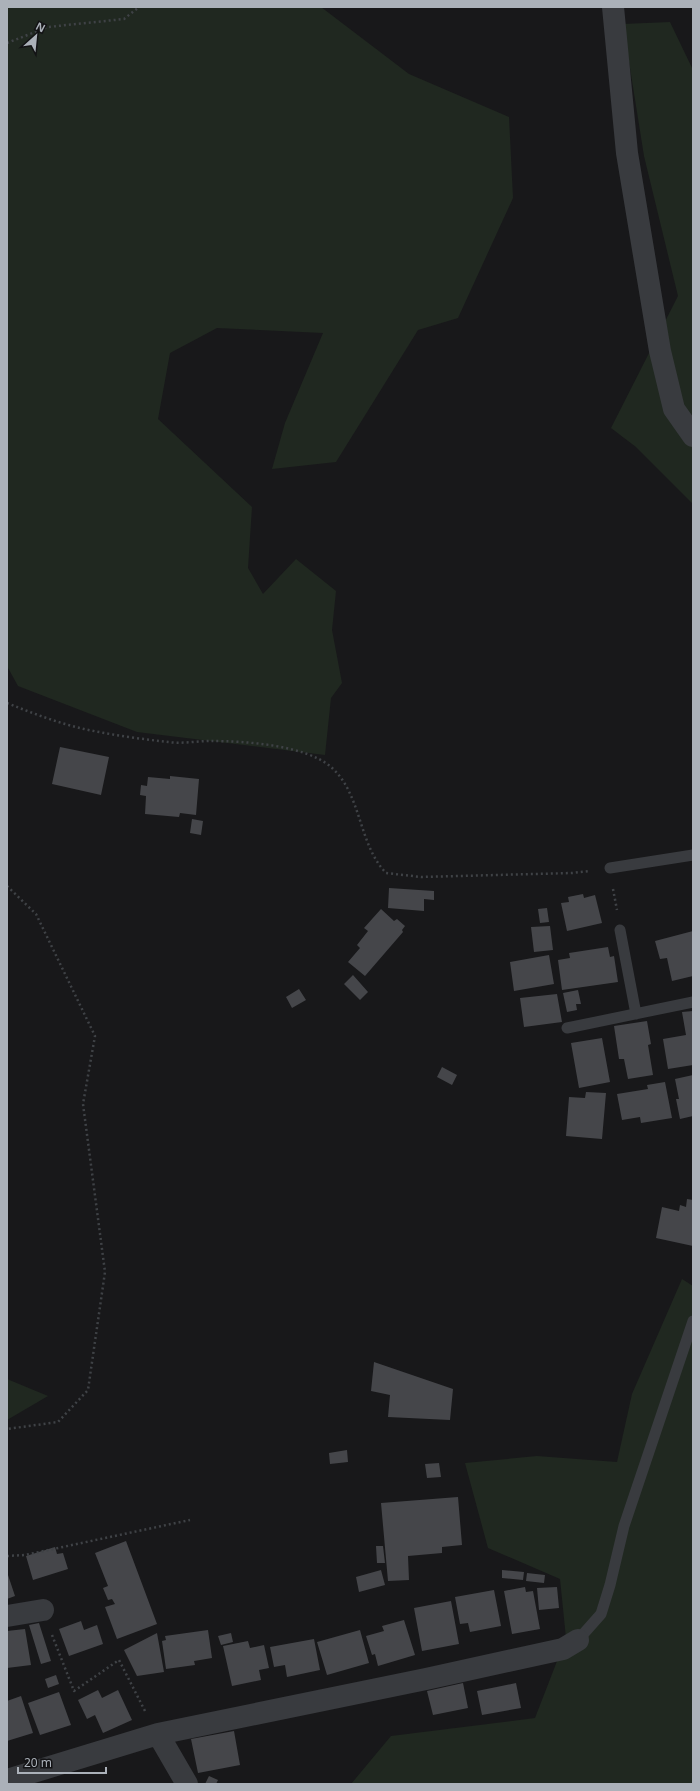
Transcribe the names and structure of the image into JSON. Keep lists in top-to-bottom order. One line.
{"scale_bar":"20 m","north":"top right"}
